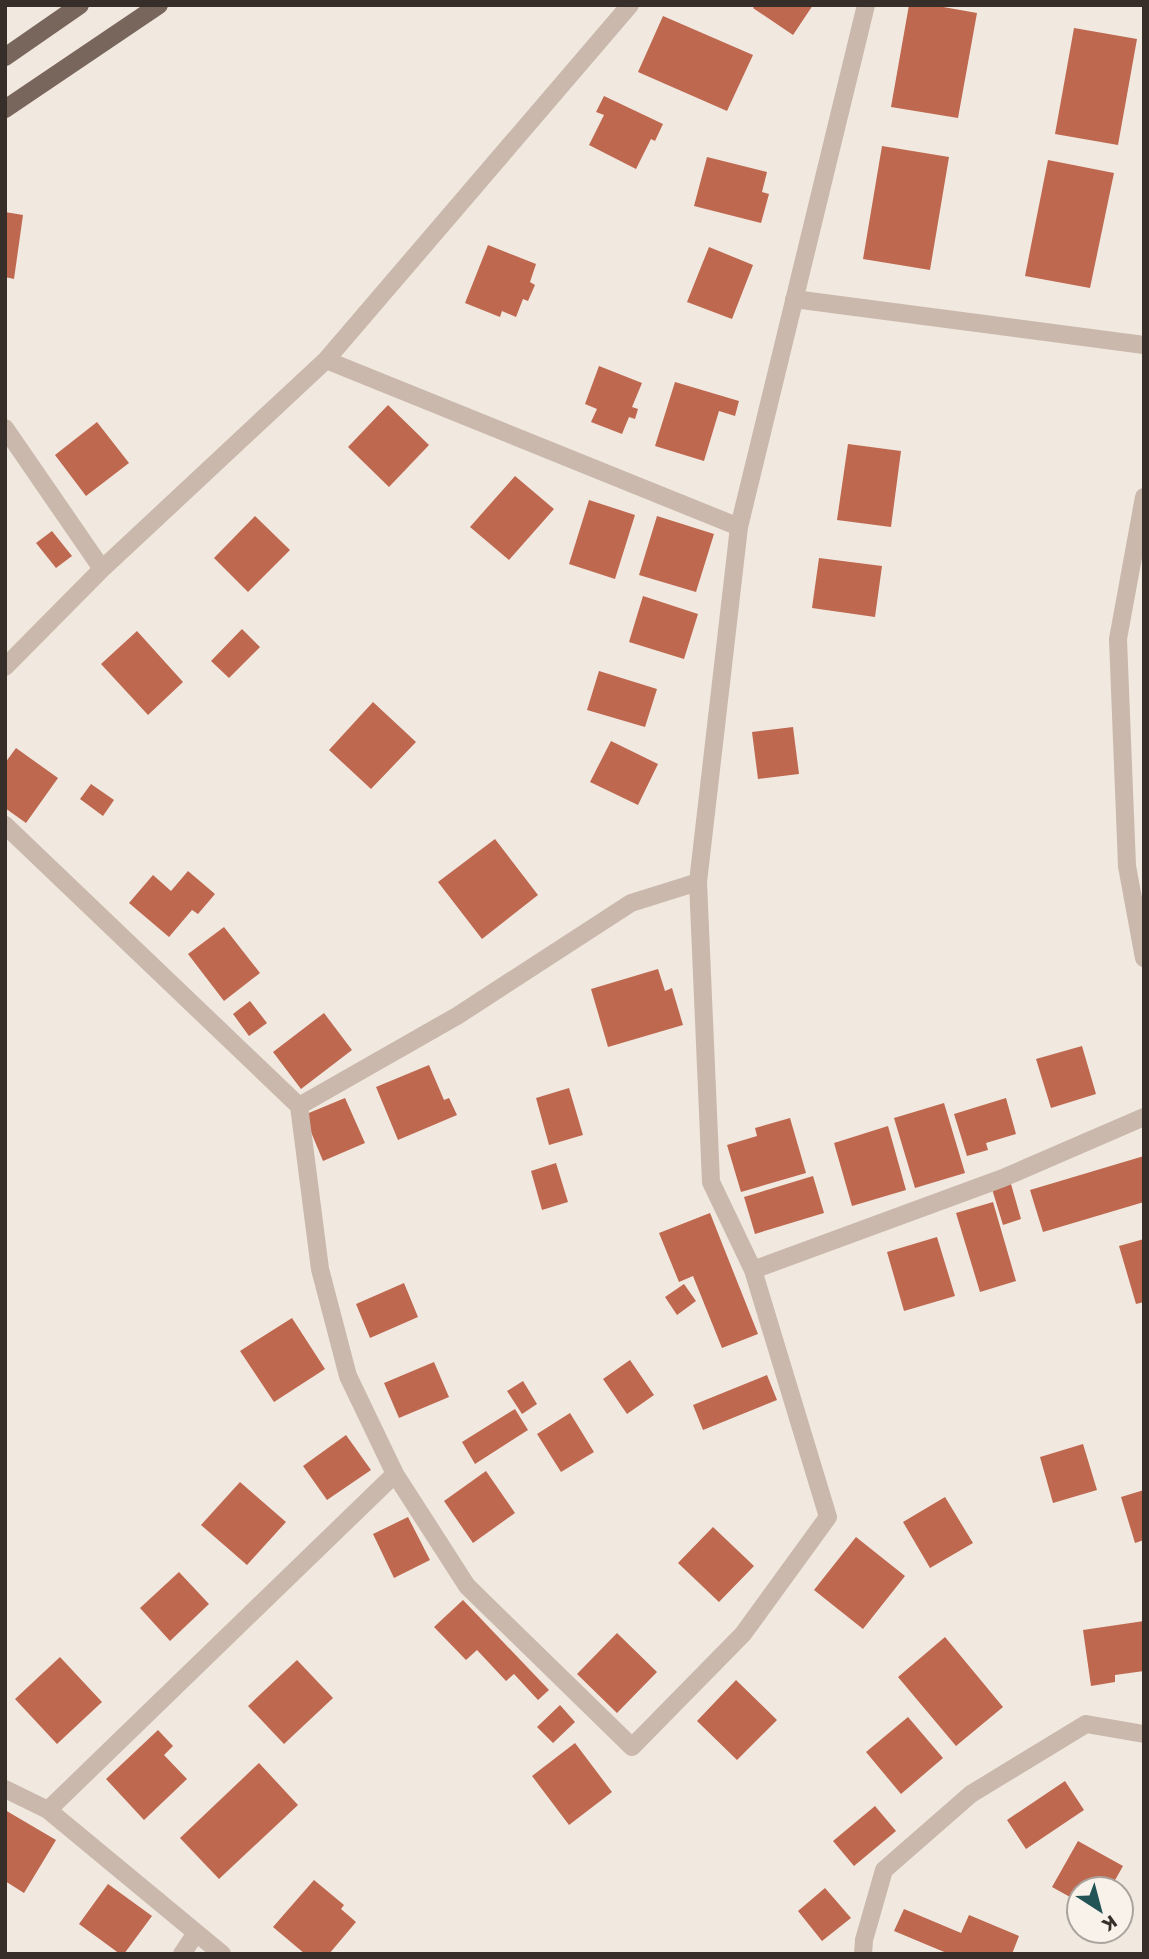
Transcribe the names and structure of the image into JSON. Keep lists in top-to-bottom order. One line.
{"north":"bottom right"}
